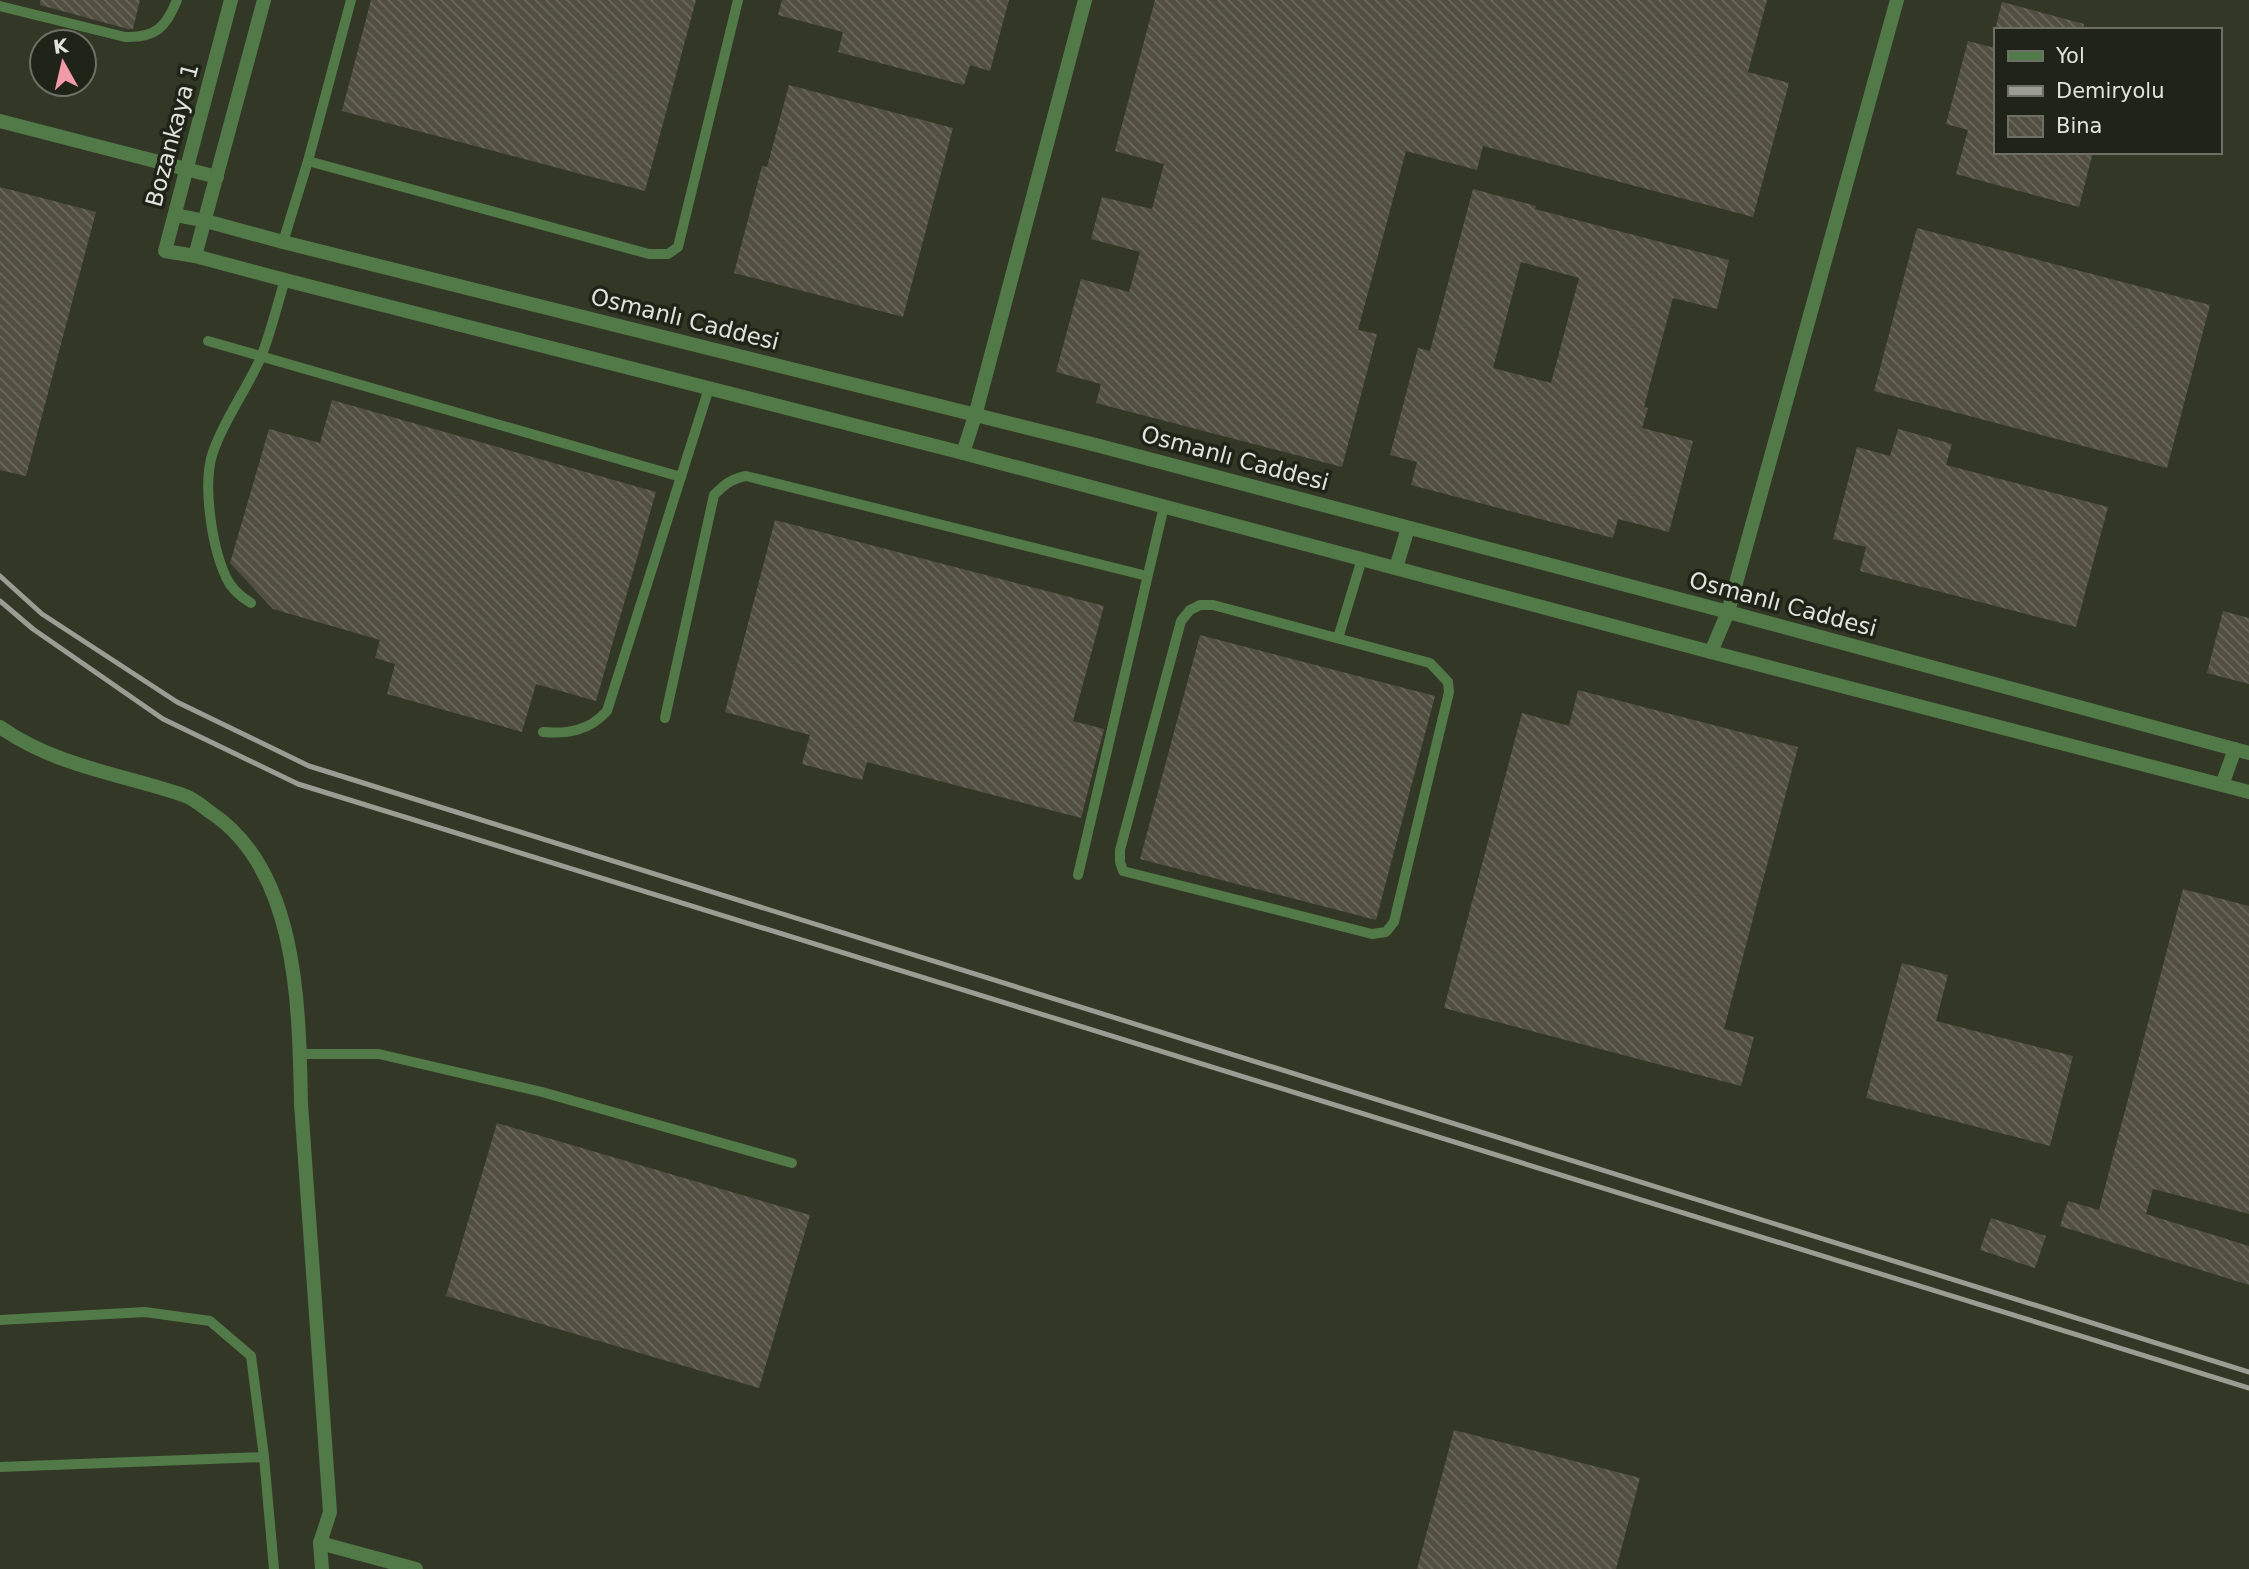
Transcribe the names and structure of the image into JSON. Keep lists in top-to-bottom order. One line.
{"streets":{"street":["Bozankaya 1","Osmanlı Caddesi"]},"crossings":[["Bozankaya 1","Osmanlı Caddesi"]],"legend":["Yol","Demiryolu","Bina"],"north":"top"}
